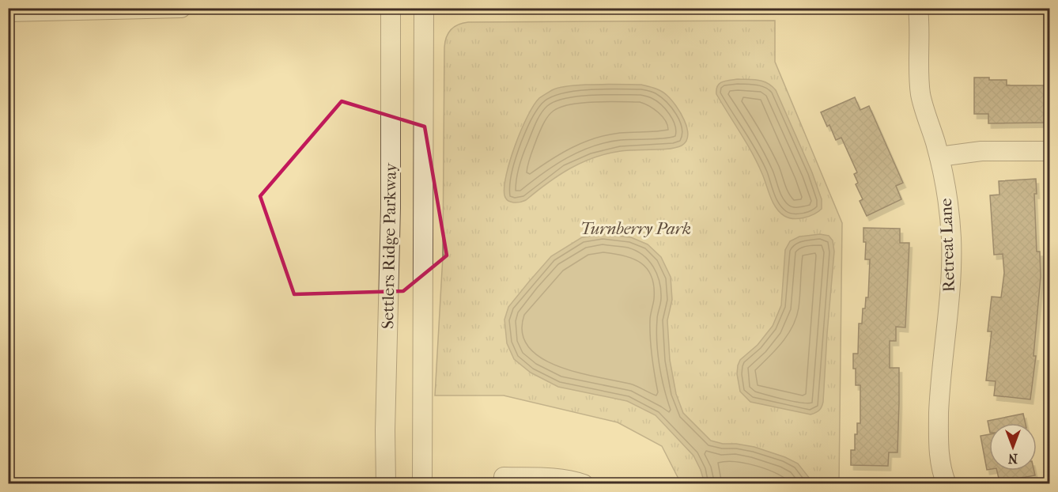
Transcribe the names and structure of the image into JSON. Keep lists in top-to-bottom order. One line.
{"streets":{"street":["Retreat Lane","Settlers Ridge Parkway"]},"parks":["Turnberry Park"],"north":"bottom"}
